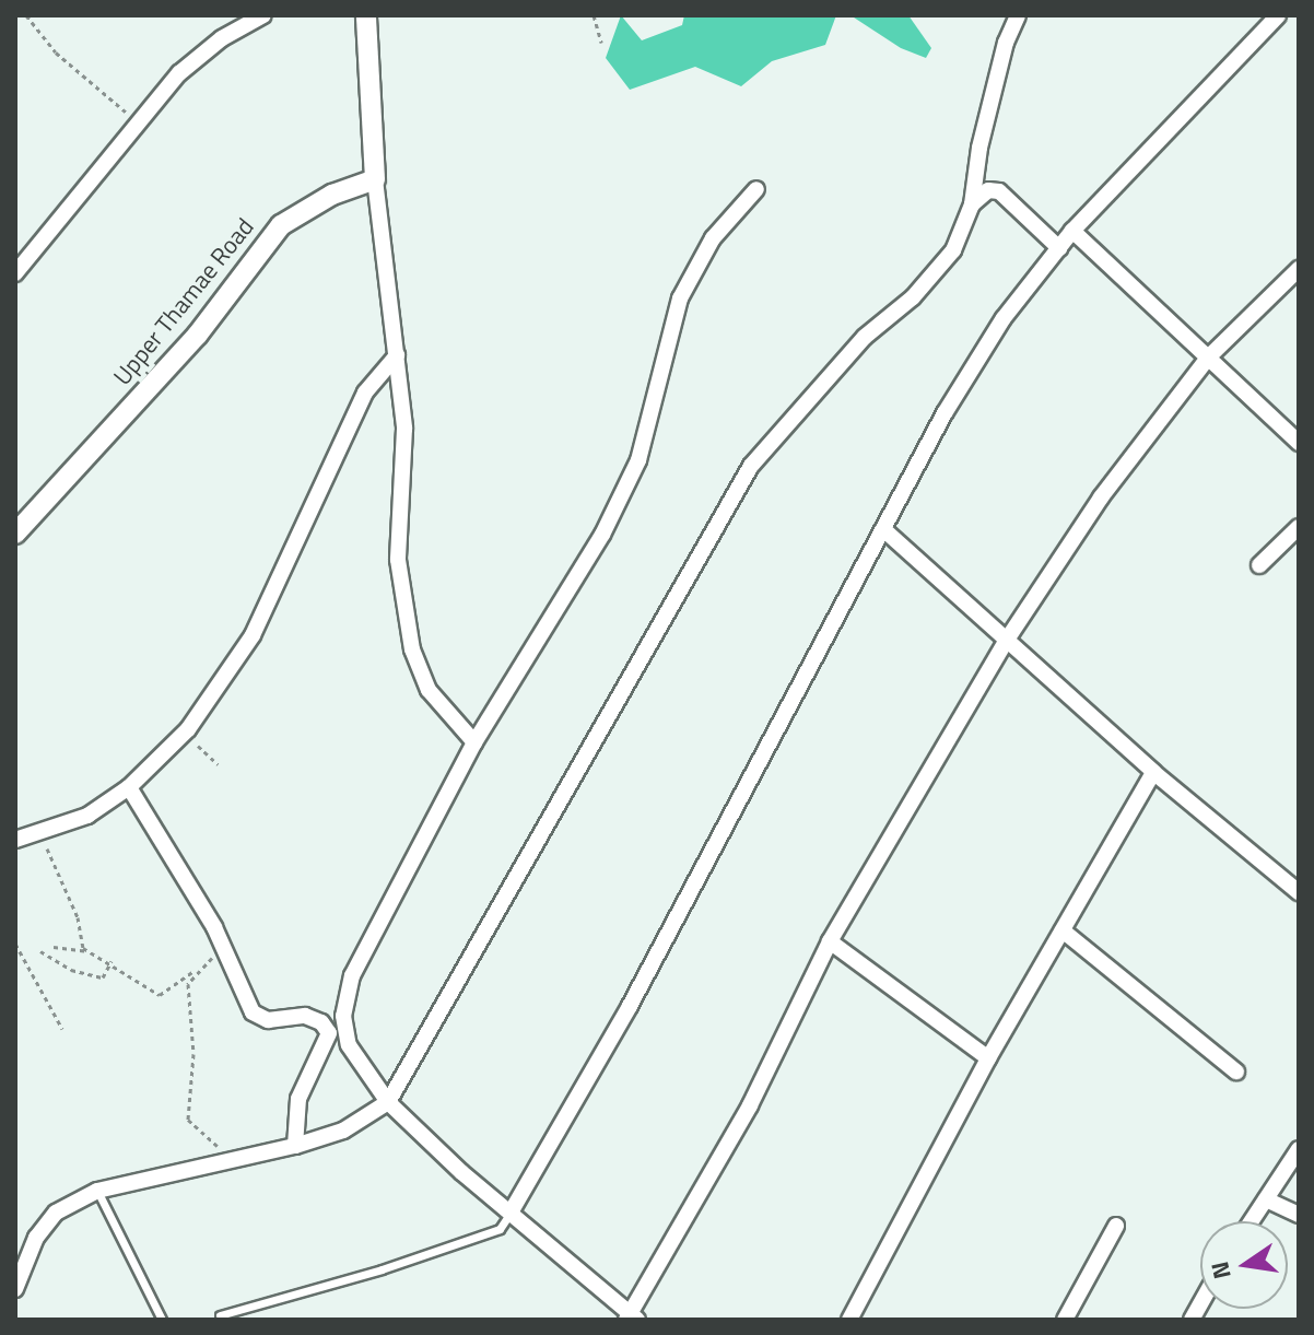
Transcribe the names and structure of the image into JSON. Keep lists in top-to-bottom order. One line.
{"streets":{"street":["Upper Thamae Road"]},"north":"left"}
